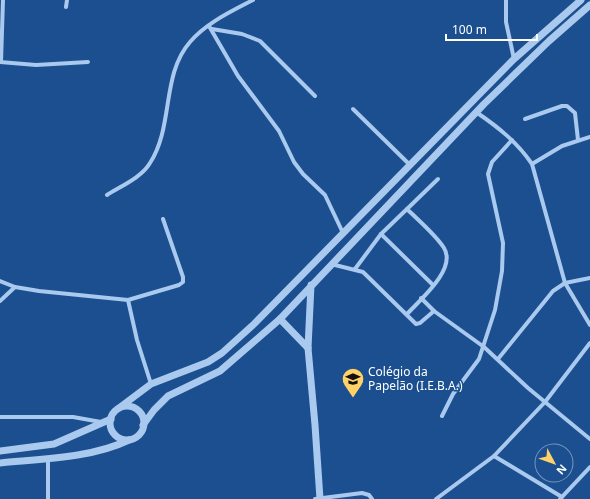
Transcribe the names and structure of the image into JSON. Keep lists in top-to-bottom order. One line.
{"places":{"school or university":["Colégio da Papelão (I.E.B.A.)"]},"scale_bar":"100 m","north":"bottom right"}
